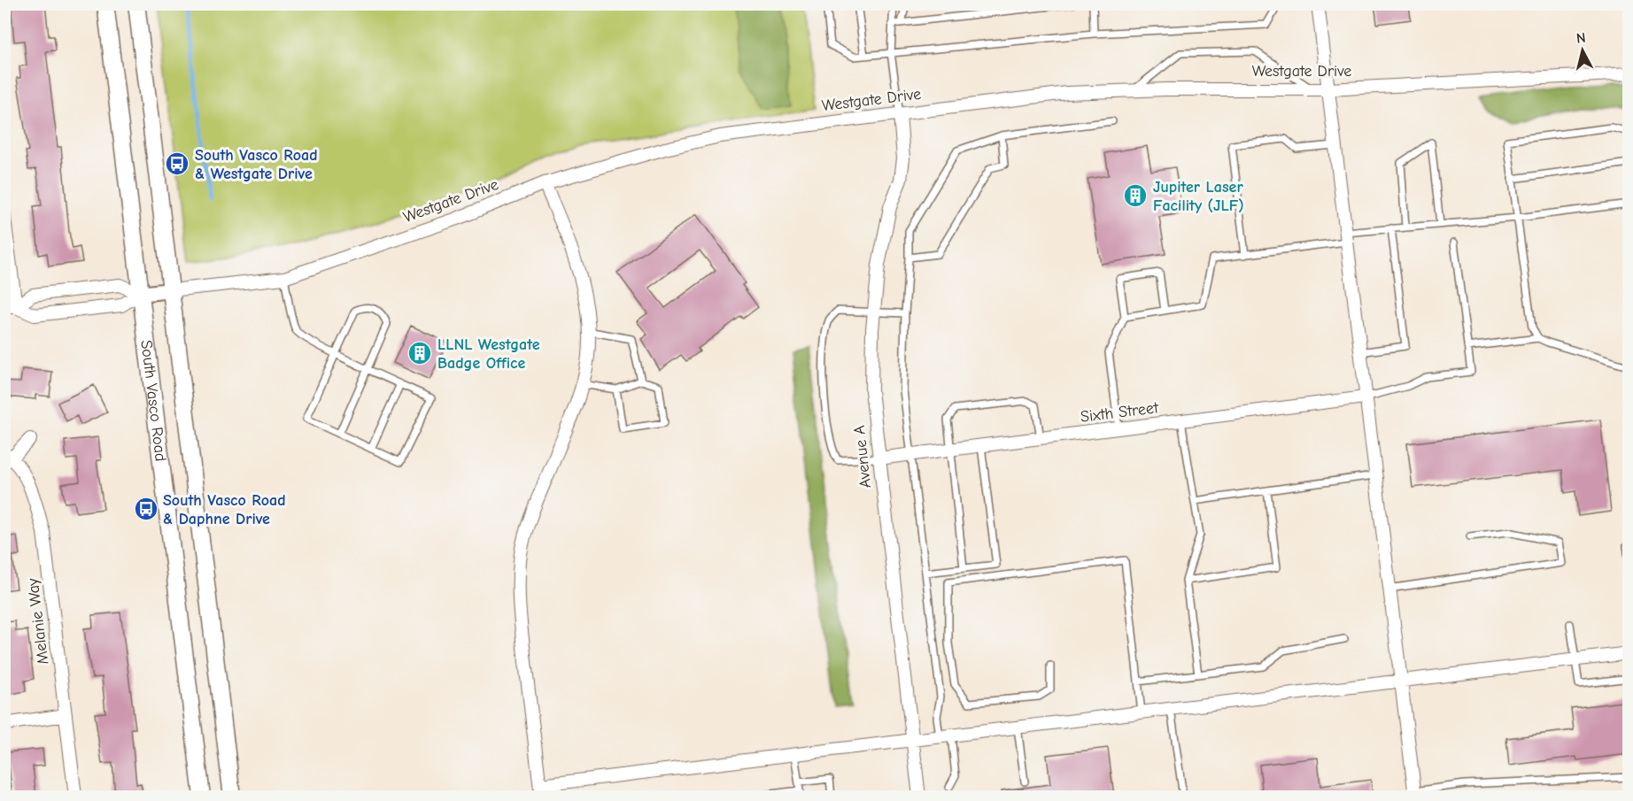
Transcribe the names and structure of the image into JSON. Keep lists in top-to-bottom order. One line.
{"streets":{"main road":["South Vasco Road"],"street":["Westgate Drive","Sixth Street","Avenue A","Melanie Way"]},"crossings":[["Westgate Drive","South Vasco Road"],["Westgate Drive","Avenue A"],["Sixth Street","Avenue A"]],"places":{"bus stop":["South Vasco Road & Westgate Drive","South Vasco Road & Daphne Drive"],"building":["Jupiter Laser Facility (JLF)","LLNL Westgate Badge Office"]},"north":"top"}
